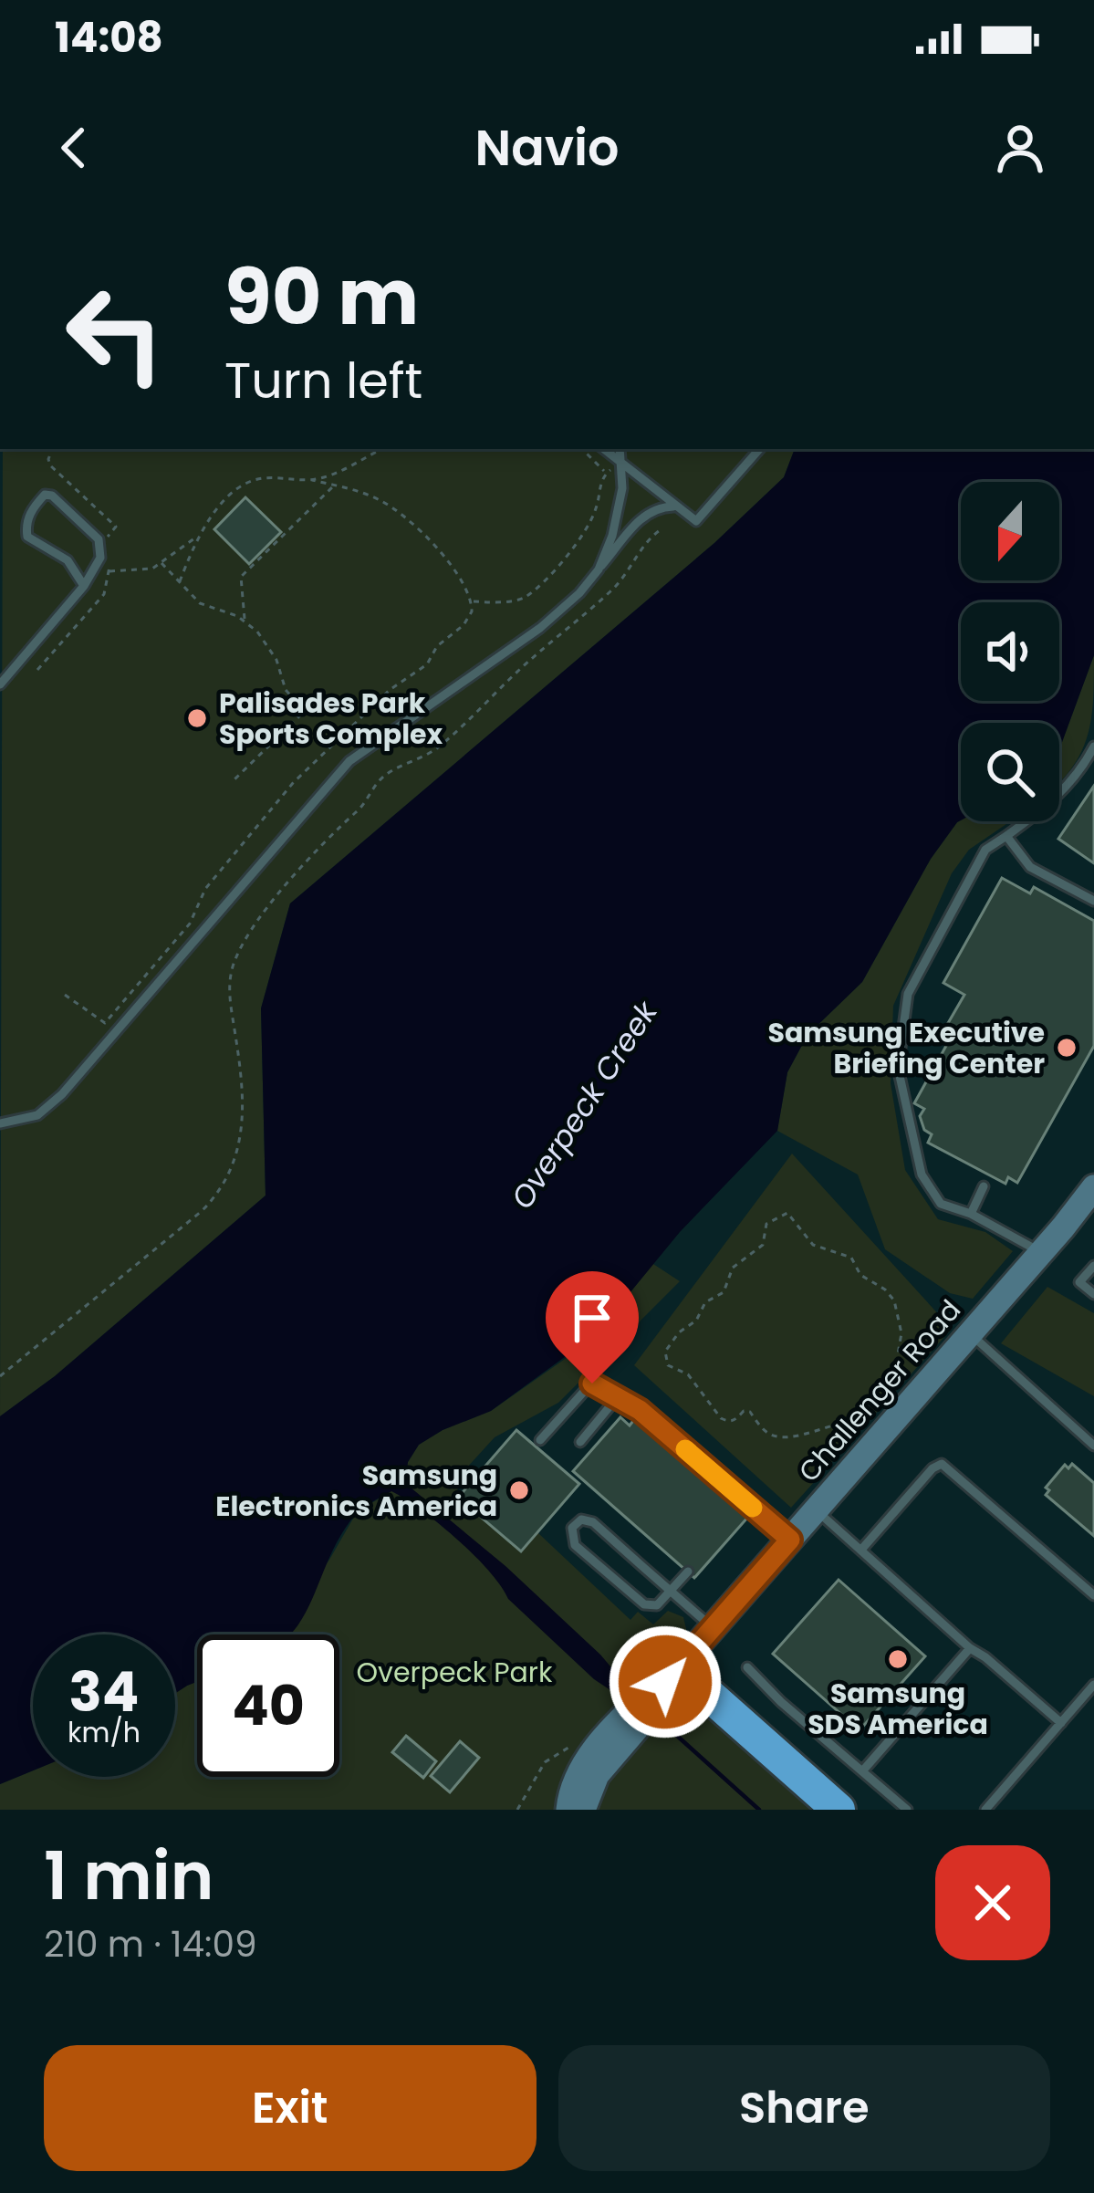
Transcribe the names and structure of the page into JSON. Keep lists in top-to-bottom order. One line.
{"streets":{"main road":["Challenger Road"]},"water":["Overpeck Creek"],"parks":["Overpeck Park"],"places":["Palisades Park Sports Complex","Samsung Executive Briefing Center","Samsung Electronics America","Samsung SDS America"],"north":"bottom","page":{"status":"14:08","header":"Navio","turn":["90 m","Turn left"],"speed":"34 km/h","limit":"40","heading":["1 min","210 m · 14:09"],"buttons":["Exit","Share"]}}
